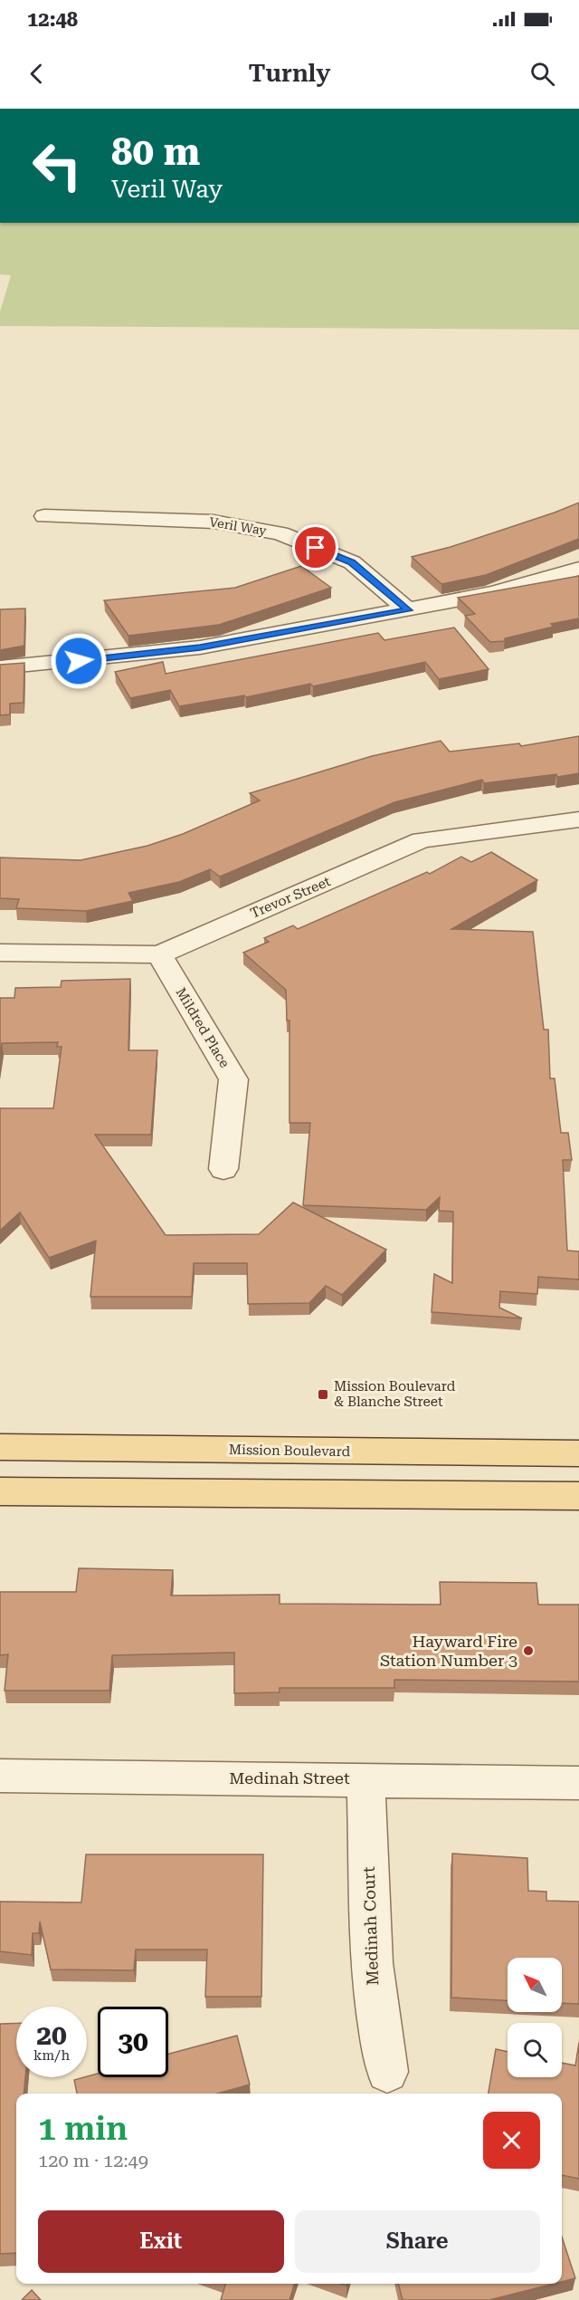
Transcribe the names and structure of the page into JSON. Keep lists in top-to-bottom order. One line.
{"streets":{"main road":["Mission Boulevard"],"street":["Veril Way","Trevor Street","Mildred Place","Medinah Street","Medinah Court"]},"crossings":[["Trevor Street","Mildred Place"],["Medinah Street","Medinah Court"]],"places":{"transit":["Mission Boulevard & Blanche Street"],"other":["Hayward Fire Station Number 3"]},"north":"top left","page":{"status":"12:48","header":"Turnly","turn":["80 m","Veril Way"],"speed":"20 km/h","limit":"30","heading":["1 min","120 m · 12:49"],"buttons":["Exit","Share"]}}
